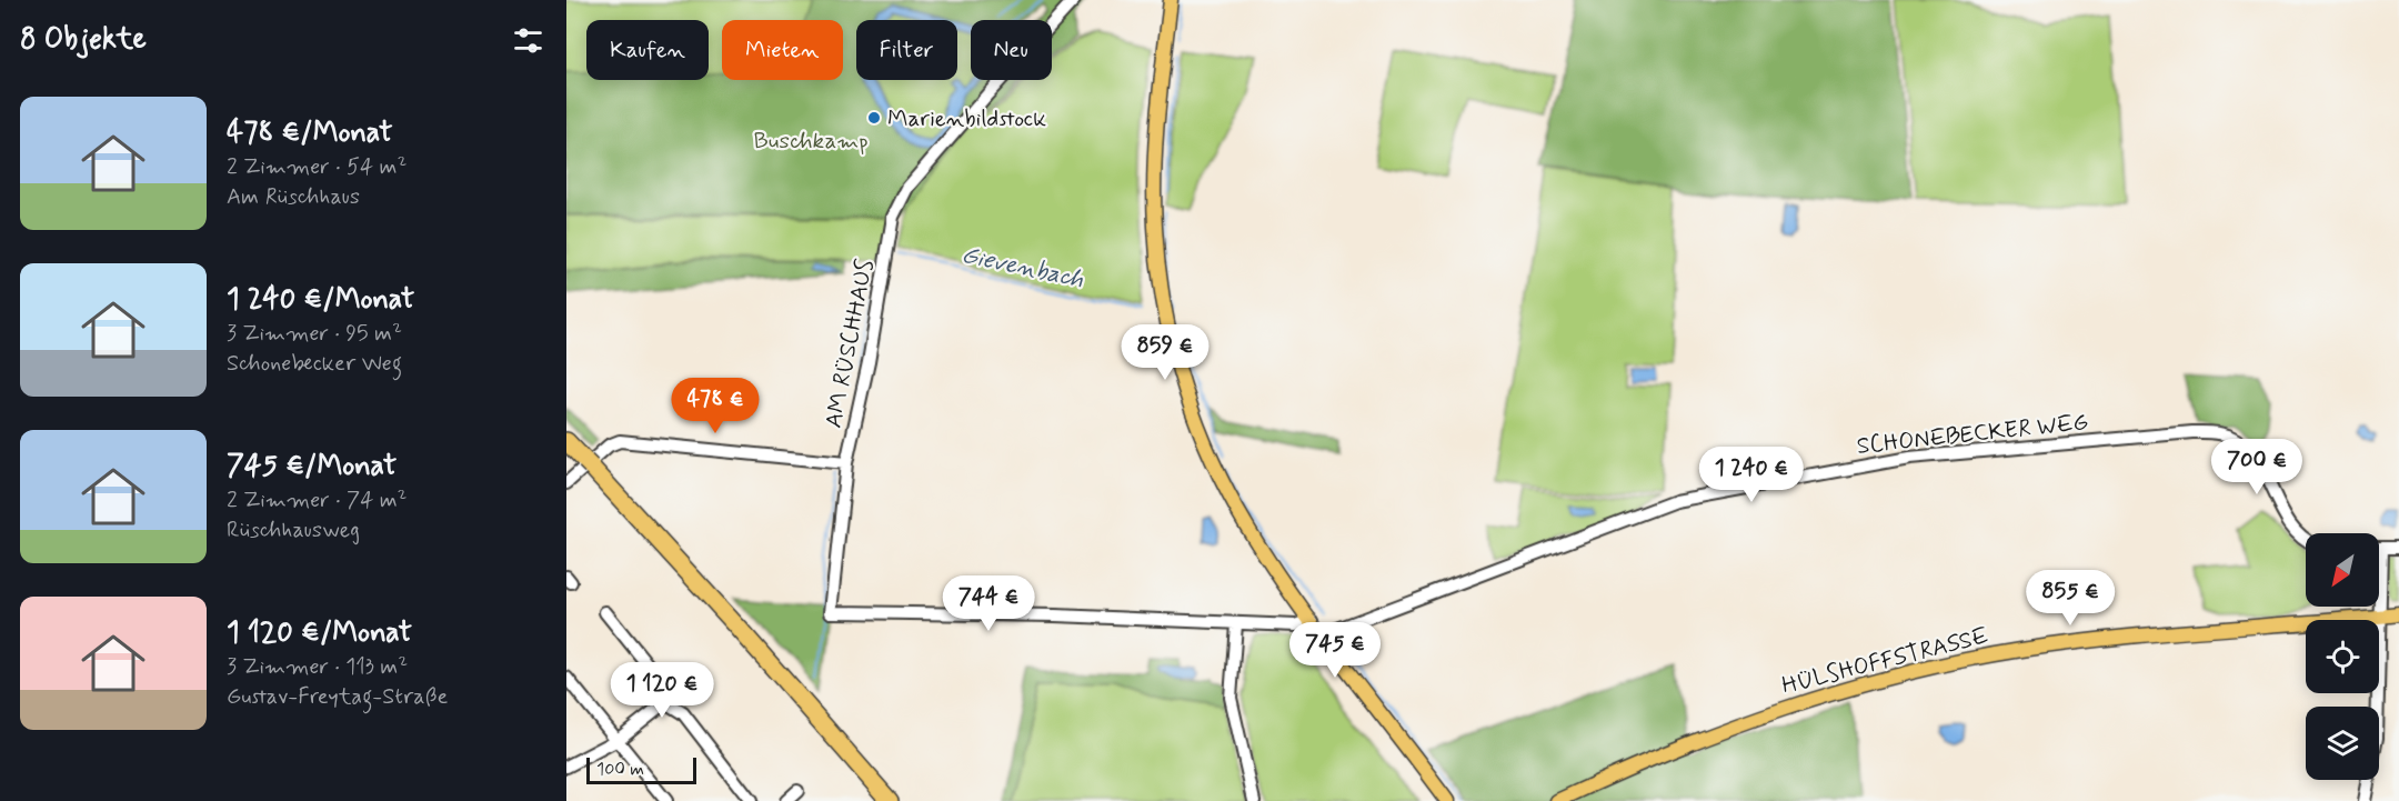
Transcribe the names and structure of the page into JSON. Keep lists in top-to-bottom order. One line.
{"streets":{"main road":["HÜLSHOFFSTRASSE"],"street":["AM RÜSCHHAUS","SCHONEBECKER WEG"]},"water":["Gievenbach"],"parks":["Buschkamp"],"places":["Marienbildstock"],"scale_bar":"100 m","north":"bottom left","page":{"heading":"8 Objekte","chip":["Kaufen","Mieten","Filter","Neu"],"list":[{"name":"478 €/Monat","note":"2 Zimmer · 54 m² · Am Rüschhaus"},{"name":"1 240 €/Monat","note":"3 Zimmer · 95 m² · Schonebecker Weg"},{"name":"745 €/Monat","note":"2 Zimmer · 74 m² · Rüschhausweg"},{"name":"1 120 €/Monat","note":"3 Zimmer · 113 m² · Gustav-Freytag-Straße"}],"price":["859 €","478 €","700 €","1 240 €","855 €","744 €","745 €","1 120 €"],"scale":"100 m"}}
